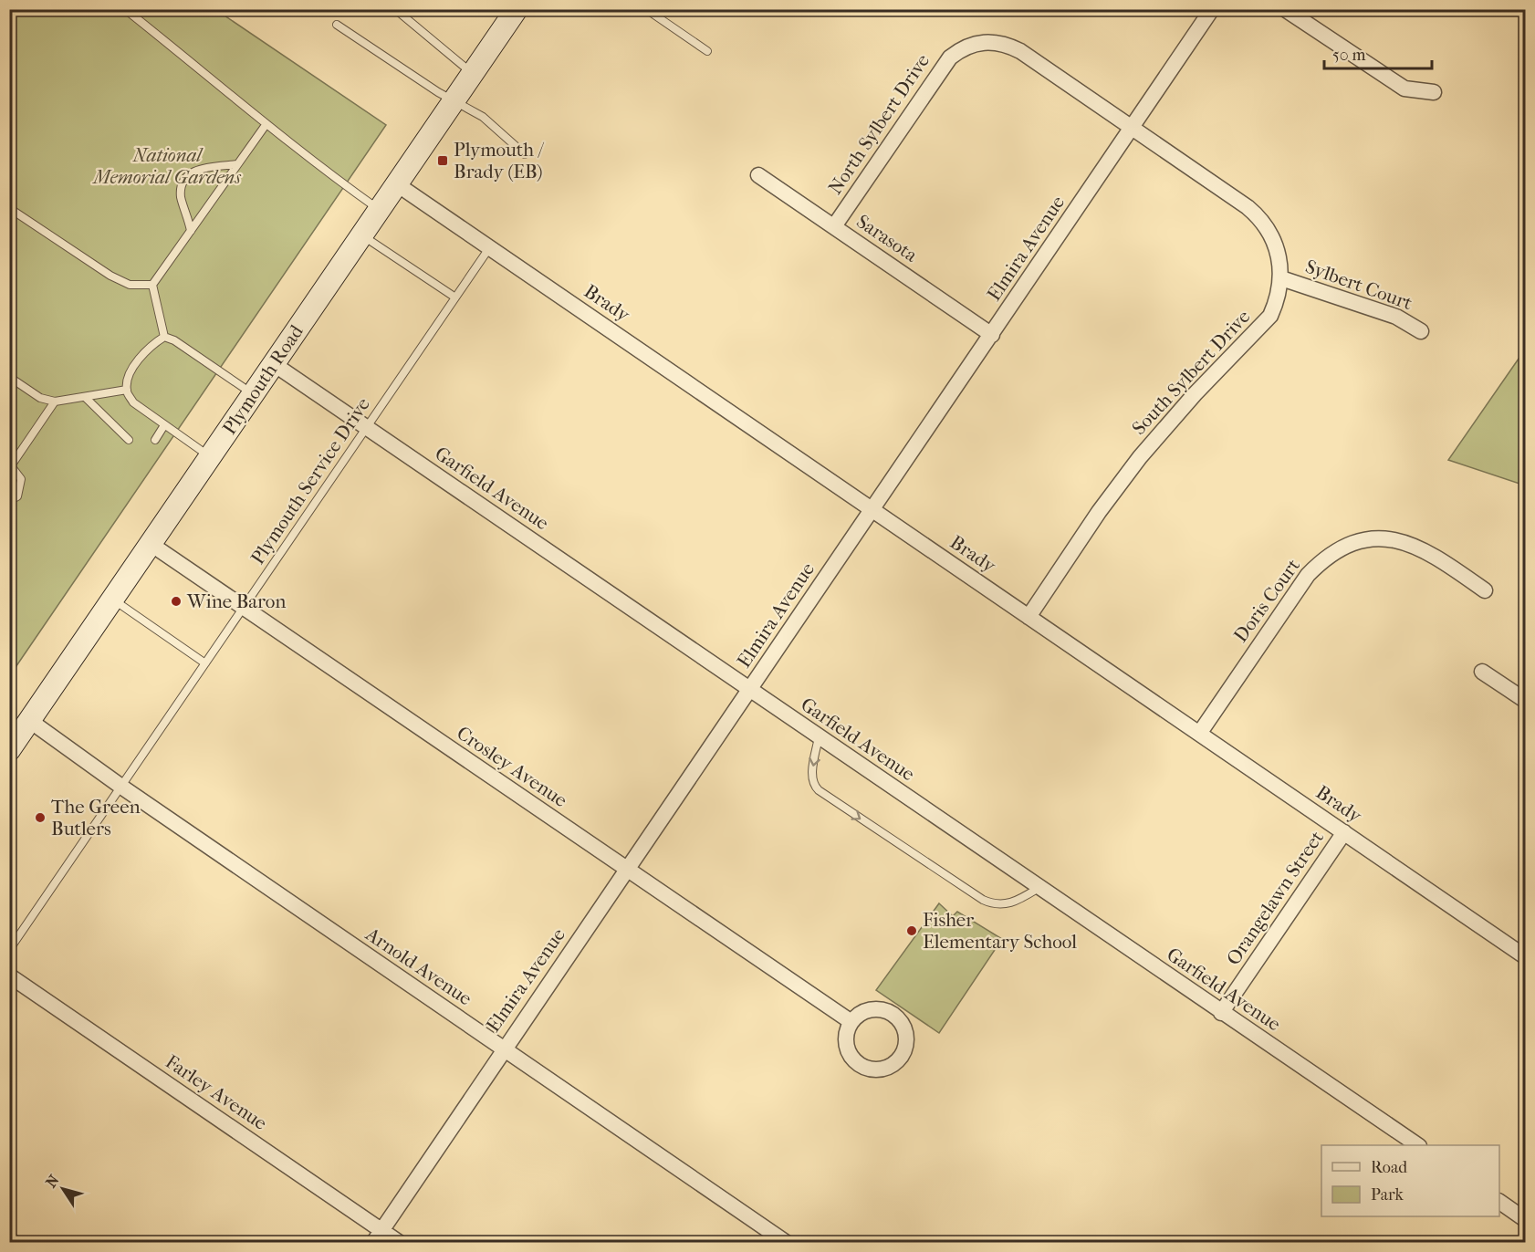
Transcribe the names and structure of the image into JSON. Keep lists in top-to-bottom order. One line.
{"streets":{"main road":["Plymouth Road"],"street":["North Sylbert Drive","Sarasota","Elmira Avenue","Sylbert Court","Brady","South Sylbert Drive","Garfield Avenue","Doris Court","Crosley Avenue","Orangelawn Street","Arnold Avenue","Farley Avenue"],"lane":["Plymouth Service Drive"]},"crossings":[["North Sylbert Drive","Sarasota"],["North Sylbert Drive","Elmira Avenue"],["North Sylbert Drive","South Sylbert Drive"],["Sarasota","Elmira Avenue"],["Elmira Avenue","Brady"],["Elmira Avenue","South Sylbert Drive"],["Elmira Avenue","Garfield Avenue"],["Elmira Avenue","Crosley Avenue"],["Elmira Avenue","Arnold Avenue"],["Elmira Avenue","Farley Avenue"],["Sylbert Court","South Sylbert Drive"],["Brady","South Sylbert Drive"],["Brady","Plymouth Road"],["Brady","Plymouth Service Drive"],["Brady","Doris Court"],["Brady","Orangelawn Street"],["Plymouth Road","Garfield Avenue"],["Plymouth Road","Crosley Avenue"],["Plymouth Road","Arnold Avenue"],["Plymouth Service Drive","Garfield Avenue"],["Plymouth Service Drive","Crosley Avenue"],["Plymouth Service Drive","Arnold Avenue"],["Garfield Avenue","Orangelawn Street"]],"parks":["National Memorial Gardens"],"places":{"transit":["Plymouth / Brady (EB)"],"other":["Wine Baron","The Green Butlers","Fisher Elementary School"]},"legend":["Road","Park"],"scale_bar":"50 m","north":"top left"}
